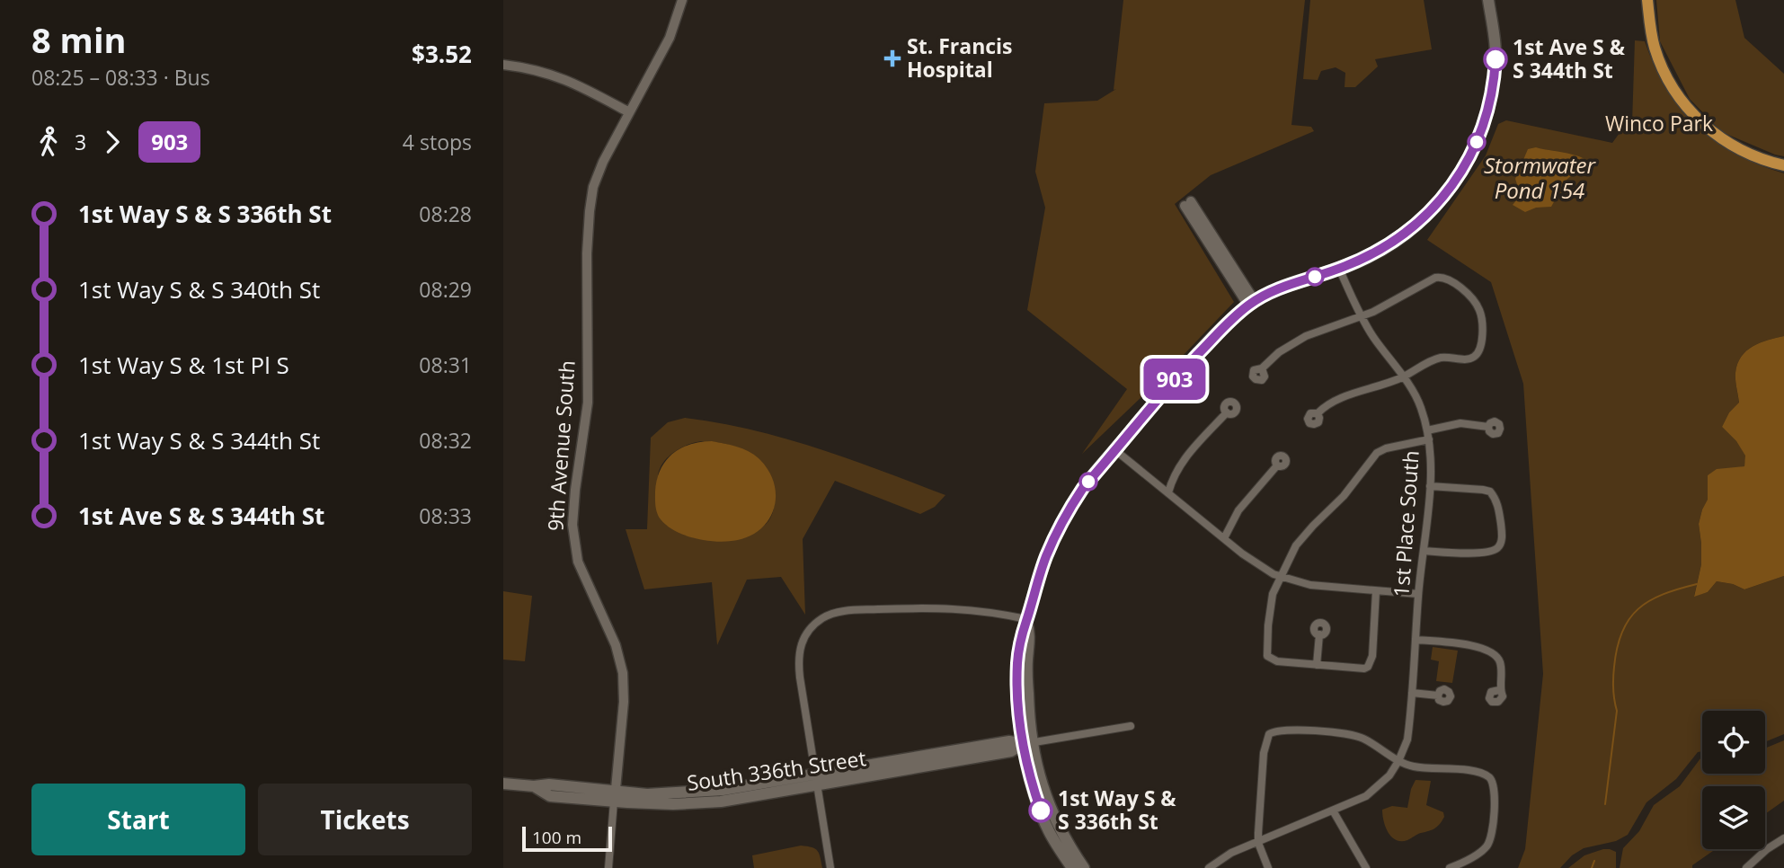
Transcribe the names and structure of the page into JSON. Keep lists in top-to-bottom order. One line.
{"streets":{"main road":["South 336th Street"],"street":["9th Avenue South","1st Place South"]},"crossings":[["9th Avenue South","South 336th Street"]],"water":["Stormwater Pond 154"],"parks":["Winco Park"],"places":{"health":["St. Francis Hospital"],"other":["1st Ave S & S 344th St","1st Way S & S 336th St"]},"lines":["bus line 903"],"scale_bar":"100 m","page":{"heading":["8 min","08:25 – 08:33 · Bus","$3.52"],"on_map":"903","legs":["3","903","4 stops"],"list":[{"name":"1st Way S & S 336th St","value":"08:28"},{"name":"1st Way S & S 340th St","value":"08:29"},{"name":"1st Way S & 1st Pl S","value":"08:31"},{"name":"1st Way S & S 344th St","value":"08:32"},{"name":"1st Ave S & S 344th St","value":"08:33"}],"buttons":["Start","Tickets"],"scale":"100 m"}}
